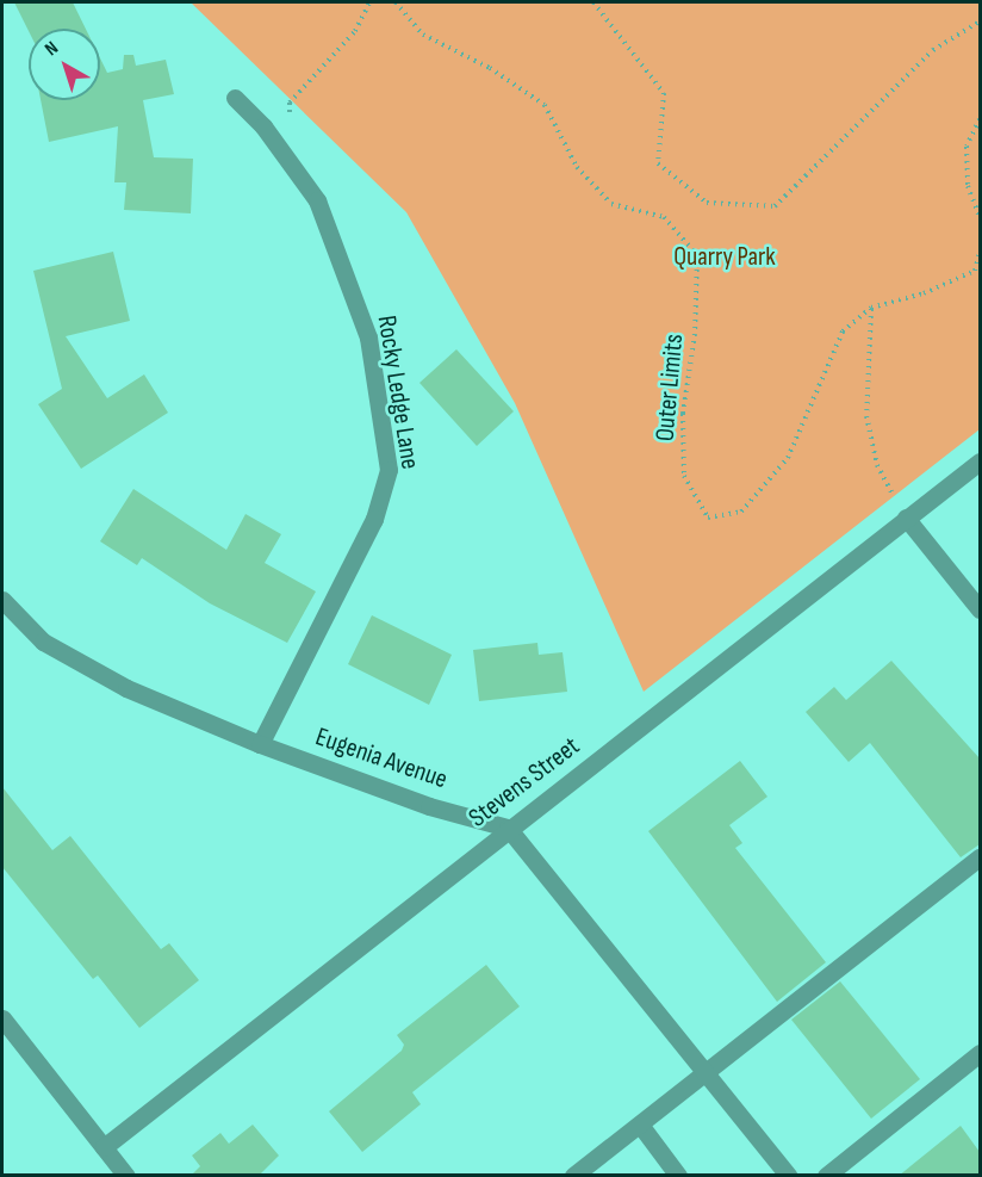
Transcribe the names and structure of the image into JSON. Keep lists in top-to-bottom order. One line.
{"streets":{"street":["Rocky Ledge Lane","Eugenia Avenue","Stevens Street"],"path":["Outer Limits"]},"crossings":[["Rocky Ledge Lane","Eugenia Avenue"],["Eugenia Avenue","Stevens Street"]],"parks":["Quarry Park"],"north":"top left"}
